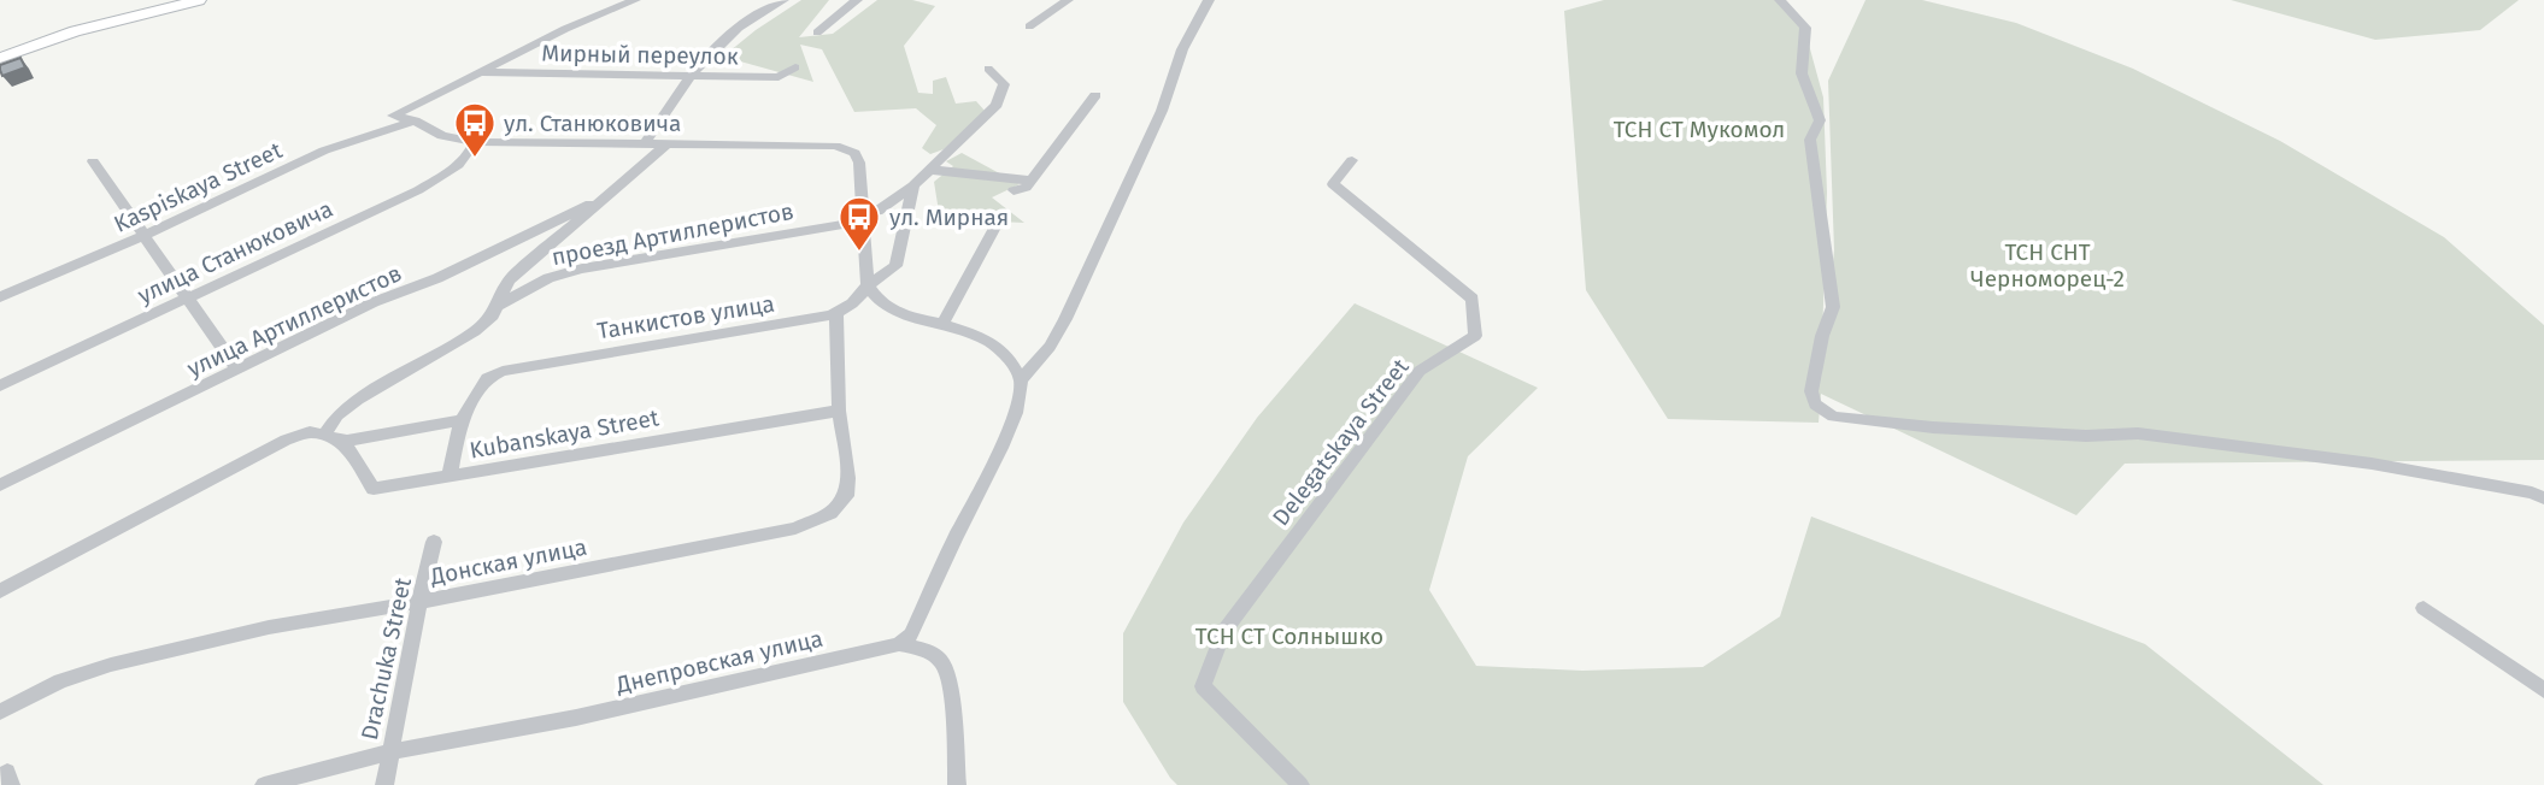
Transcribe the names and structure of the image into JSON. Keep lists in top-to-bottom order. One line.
{"streets":{"street":["Мирный переулок","Kaspiskaya Street","проезд Артиллеристов","улица Станюковича","Танкистов улица","улица Артиллеристов","Kubanskaya Street","Delegatskaya Street","Донская улица","Drachuka Street","Днепровская улица"]},"crossings":[["Танкистов улица","Донская улица"],["Kubanskaya Street","Донская улица"],["Донская улица","Drachuka Street"],["Drachuka Street","Днепровская улица"]],"parks":["ТСН СТ Мукомол","ТСН СНТ Черноморец-2","ТСН СТ Солнышко"],"places":{"bus stop":["ул. Станюковича","ул. Мирная"]}}
